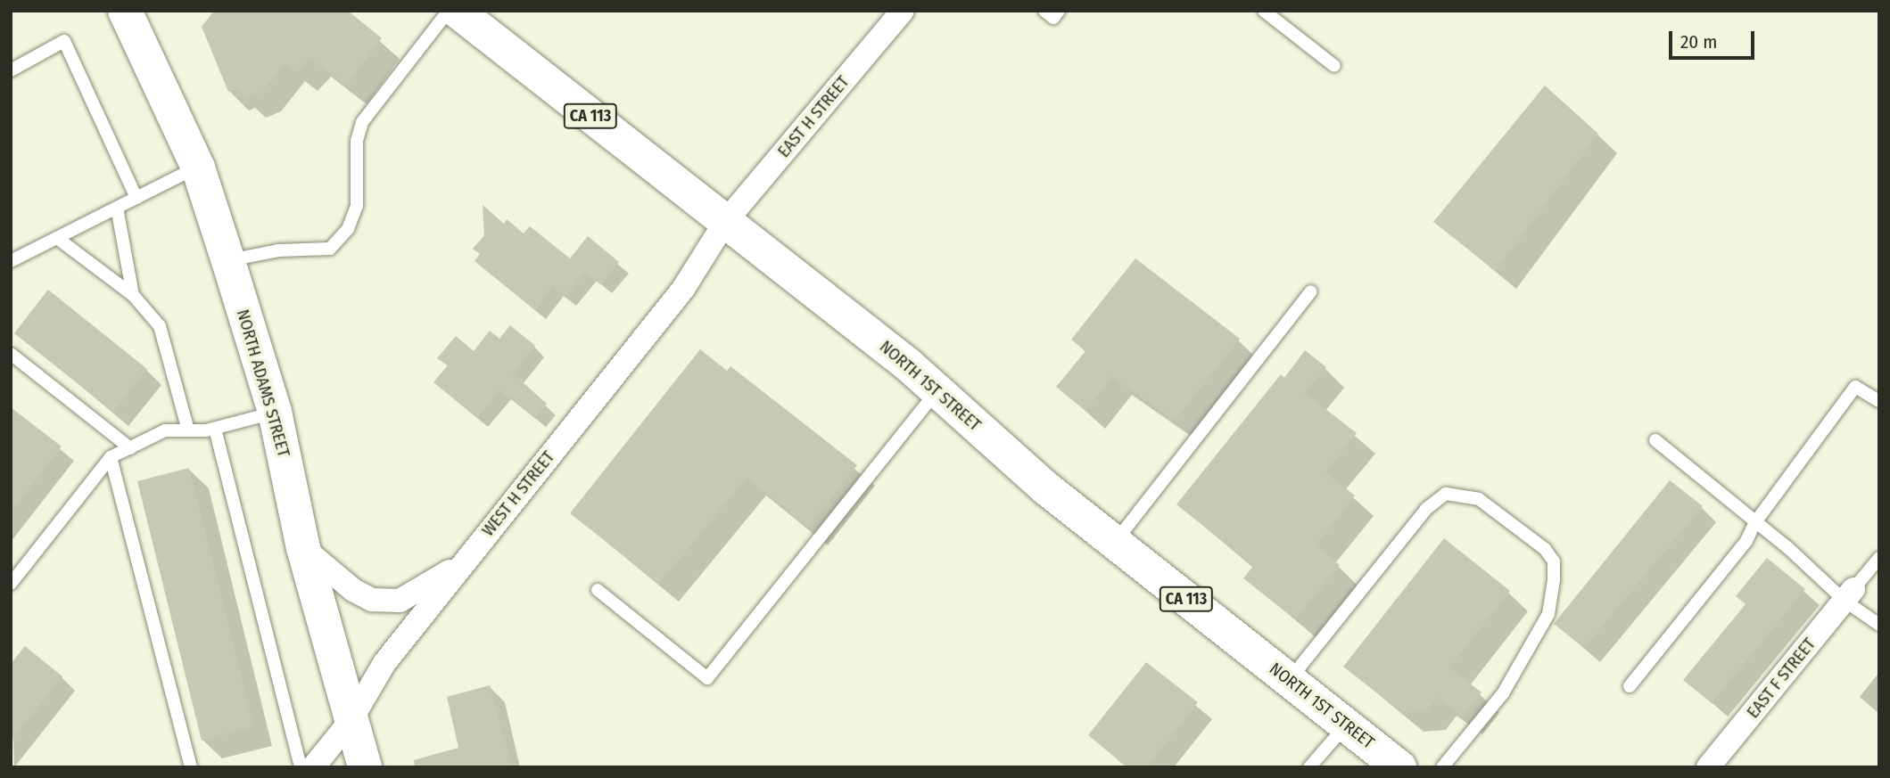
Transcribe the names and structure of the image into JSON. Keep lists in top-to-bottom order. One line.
{"streets":{"main road":["CA 113","NORTH ADAMS STREET","NORTH 1ST STREET"],"street":["EAST H STREET","WEST H STREET","EAST F STREET"]},"crossings":[["EAST H STREET","NORTH 1ST STREET"],["EAST H STREET","WEST H STREET"],["NORTH ADAMS STREET","WEST H STREET"],["NORTH 1ST STREET","WEST H STREET"]],"scale_bar":"20 m"}
